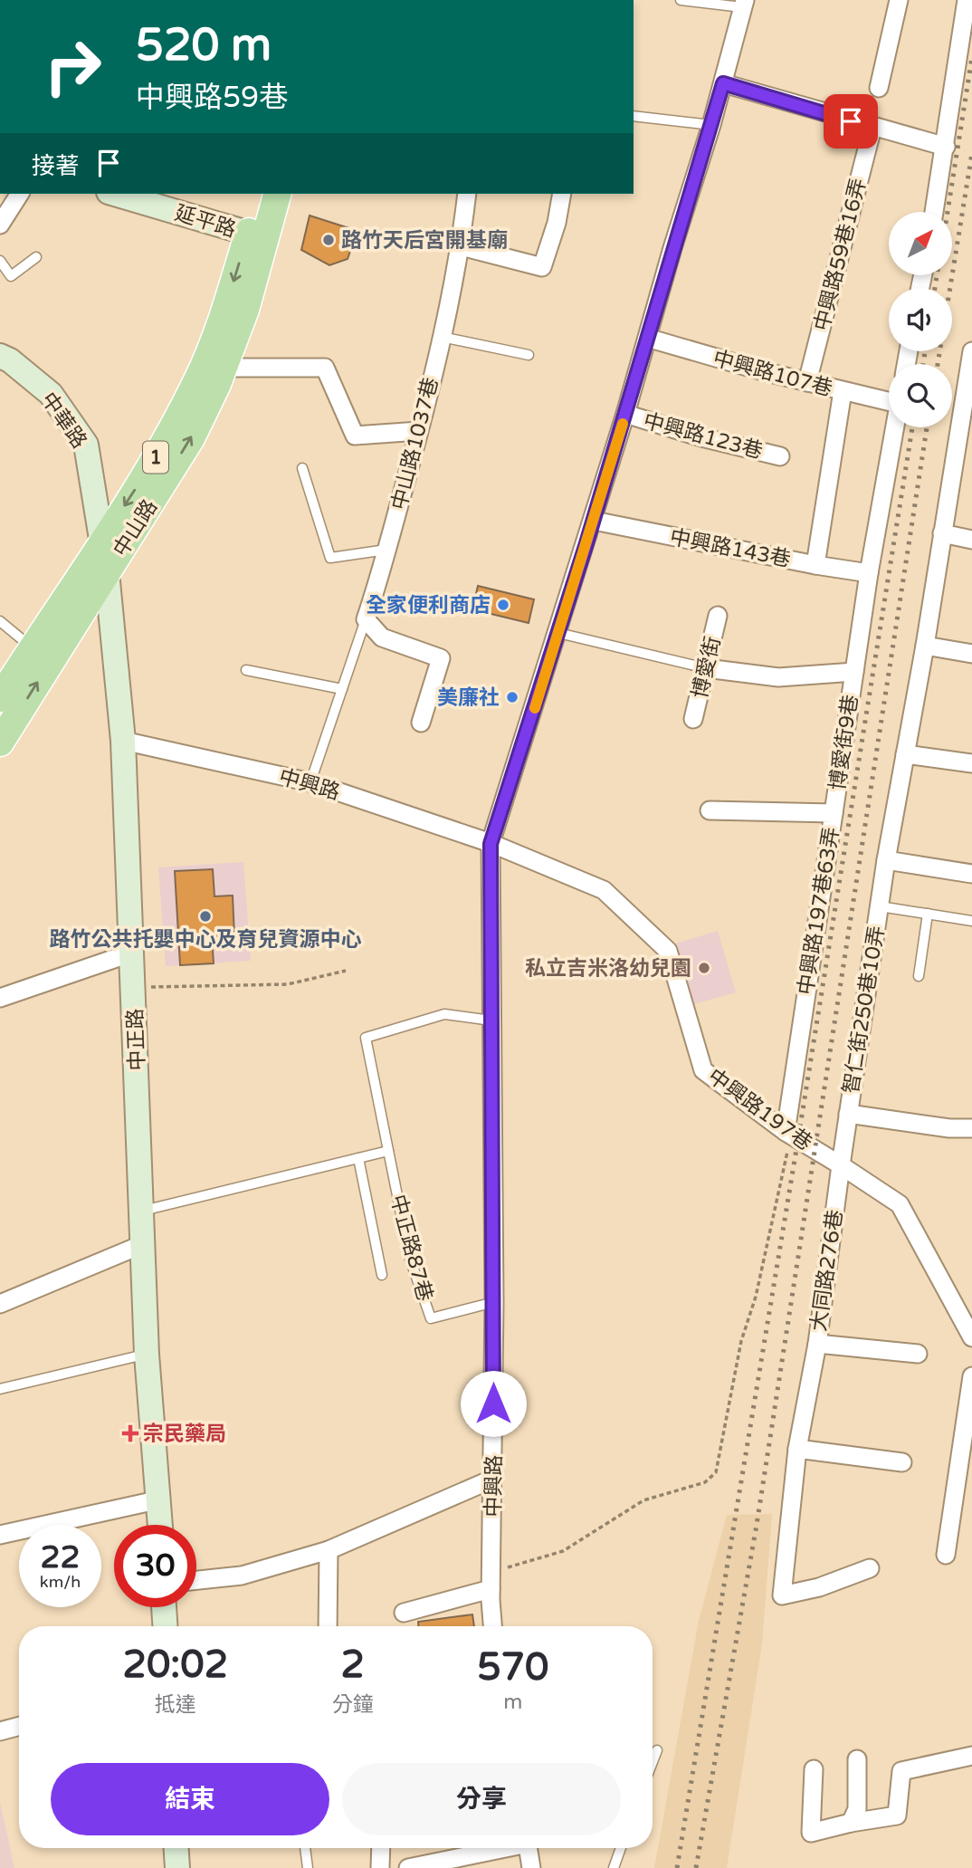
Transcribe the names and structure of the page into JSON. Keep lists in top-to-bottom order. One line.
{"streets":{"main road":["1","中山路"],"street":["延平路","中興路59巷16弄","中興路107巷","中華路","中興路123巷","中山路1037巷","中興路143巷","博愛街","博愛街9巷","中興路","中興路197巷63弄","智仁街250巷10弄","中正路","中興路197巷","大同路276巷"],"lane":["中正路87巷"]},"crossings":[["延平路","中山路"],["中興路59巷16弄","中興路107巷"],["中興路107巷","中興路"],["中華路","中山路"],["中華路","中正路"],["中興路123巷","中興路"],["中山路1037巷","中興路"],["中山路","中正路"],["中興路143巷","博愛街9巷"],["中興路143巷","中興路"],["博愛街","博愛街9巷"],["博愛街9巷","中興路197巷63弄"],["中興路","中正路"],["中興路","中興路197巷"],["中興路","中正路87巷"],["中興路197巷63弄","中興路197巷"],["智仁街250巷10弄","中興路197巷"],["智仁街250巷10弄","大同路276巷"],["中興路197巷","大同路276巷"]],"places":{"other":["路竹天后宮開基廟","全家便利商店","美廉社","路竹公共托嬰中心及育兒資源中心","私立吉米洛幼兒園"],"health":["宗民藥局"]},"north":"top right","page":{"turn":["520 m","中興路59巷"],"then":"接著","speed":"22 km/h","limit":"30","eta":["20:02","抵達","2","分鐘","570","m"],"buttons":["結束","分享"]}}
